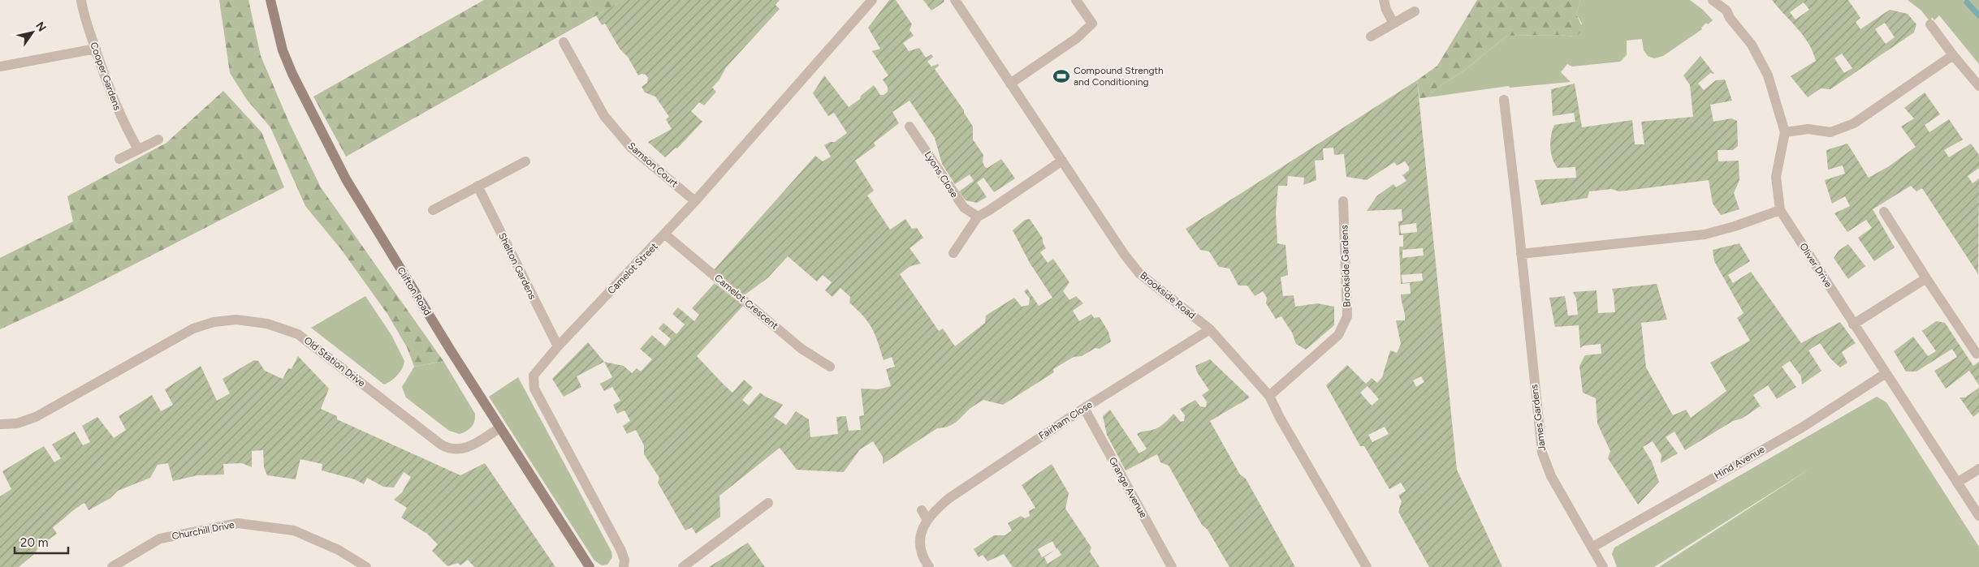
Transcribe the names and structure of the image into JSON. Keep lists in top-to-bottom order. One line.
{"streets":{"street":["Cooper Gardens","Samson Court","Lyons Close","Oliver Drive","Shelton Gardens","Brookside Gardens","Camelot Street","Clifton Road","Brookside Road","Camelot Crescent","Old Station Drive","James Gardens","Fairham Close","Hind Avenue","Grange Avenue","Churchill Drive"]},"crossings":[["Samson Court","Camelot Street"],["Oliver Drive","Hind Avenue"],["Shelton Gardens","Camelot Street"],["Brookside Gardens","Brookside Road"],["Camelot Street","Camelot Crescent"],["Clifton Road","Old Station Drive"],["Brookside Road","Fairham Close"],["James Gardens","Hind Avenue"],["Fairham Close","Grange Avenue"]],"places":{"sports":["Compound Strength and Conditioning"]},"scale_bar":"20 m","north":"top right"}
